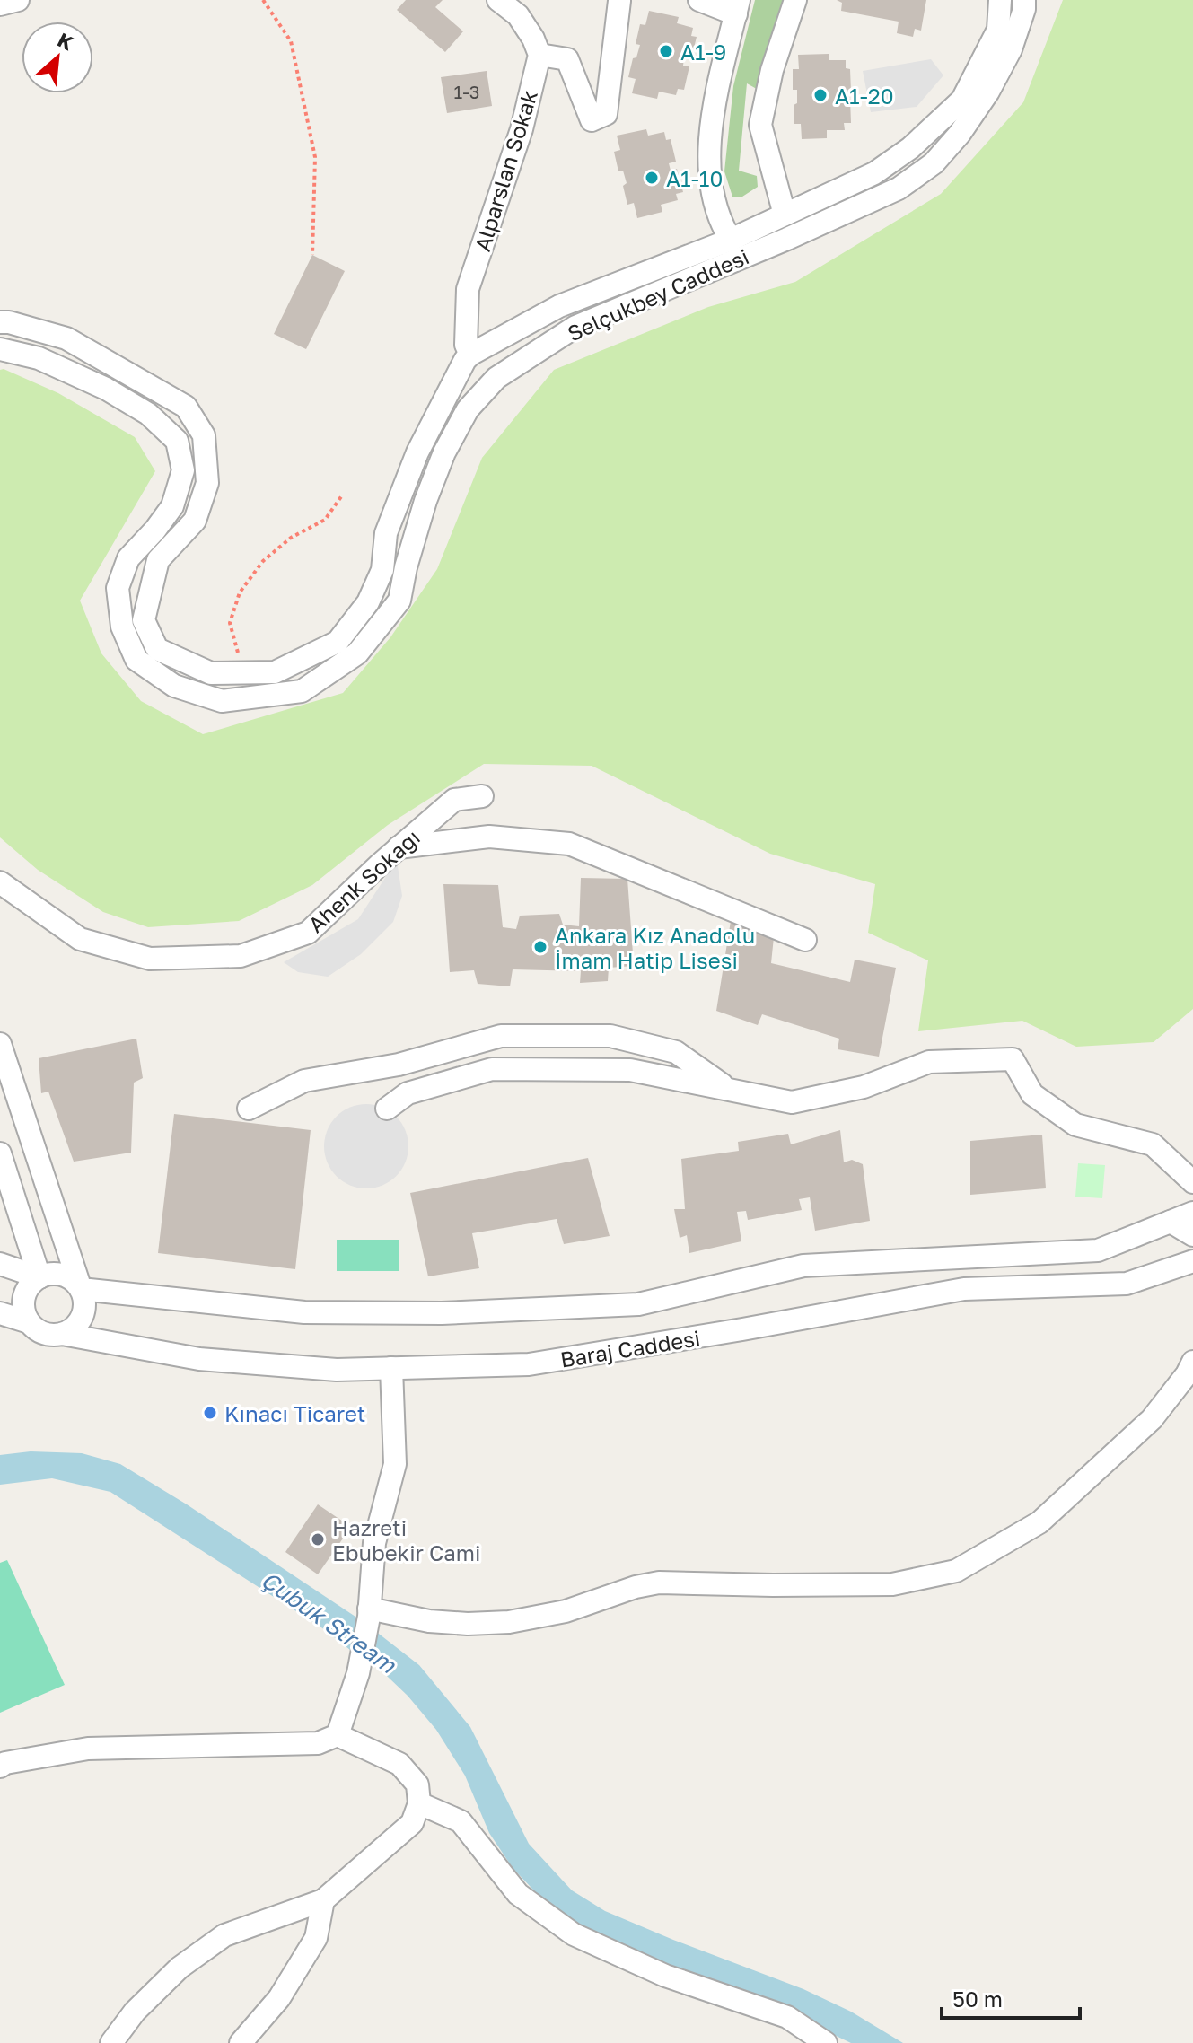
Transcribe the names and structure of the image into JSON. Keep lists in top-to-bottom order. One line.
{"streets":{"street":["Alparslan Sokak","Selçukbey Caddesi","Ahenk Sokağı","Baraj Caddesi"]},"crossings":[["Alparslan Sokak","Selçukbey Caddesi"]],"water":["Çubuk Stream"],"places":["A1-9","A1-20","A1-10","Ankara Kız Anadolu İmam Hatip Lisesi","Kınacı Ticaret","Hazreti Ebubekir Cami"],"house_numbers":["1-3"],"scale_bar":"50 m","north":"top right"}
